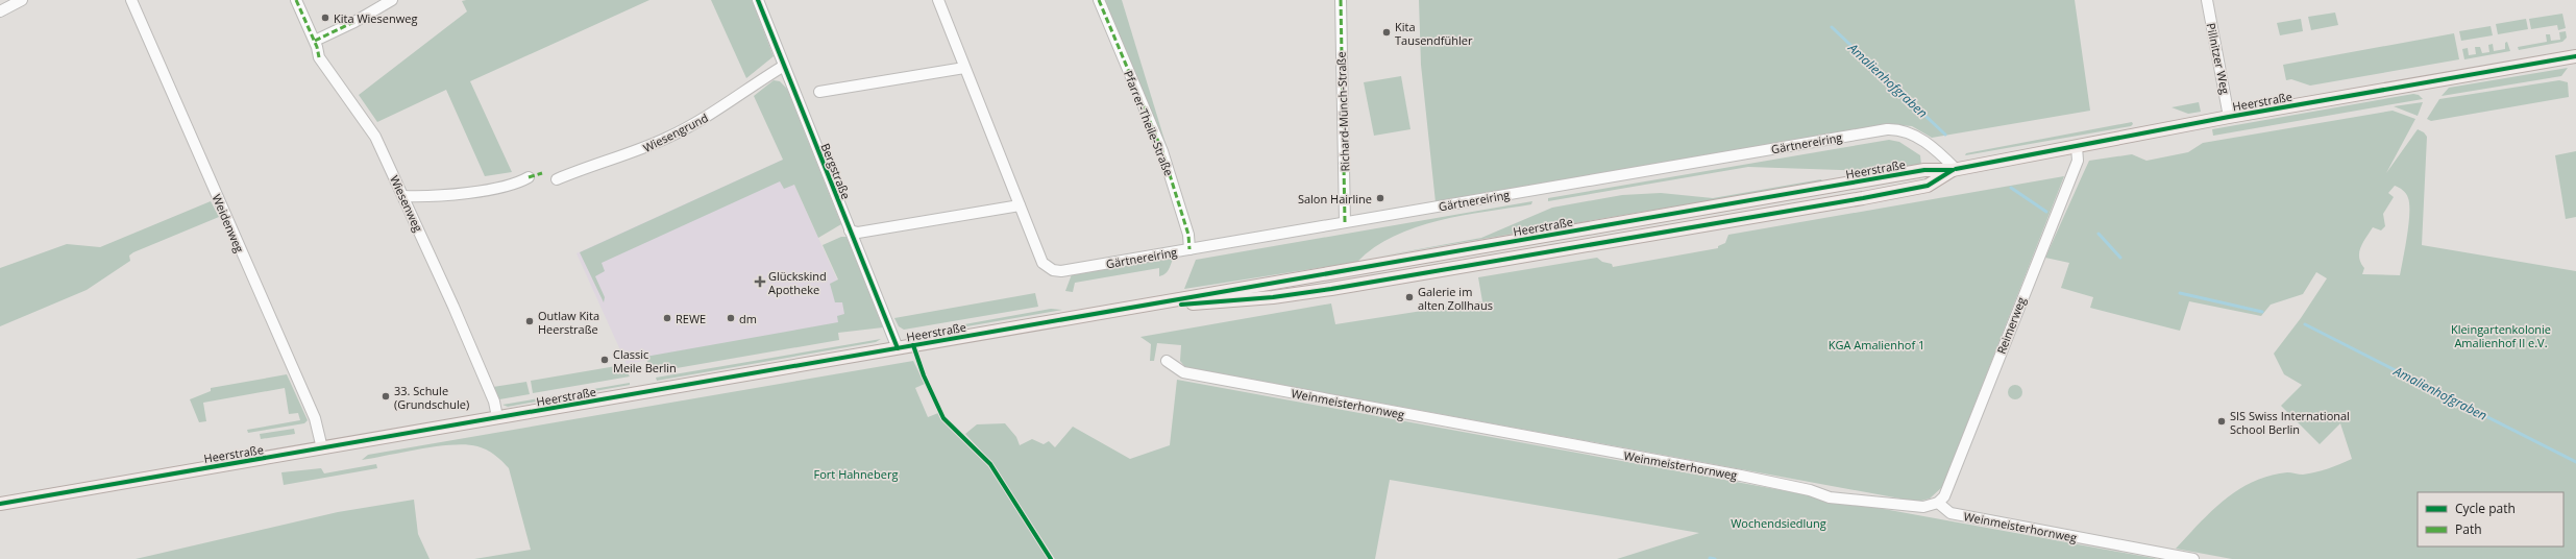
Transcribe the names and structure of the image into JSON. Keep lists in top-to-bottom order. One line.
{"streets":{"main road":["Heerstraße"],"street":["Pillnitzer Weg","Richard-Münch-Straße","Pfarrer-Theile-Straße","Wiesengrund","Gärtnereiring","Bergstraße","Wiesenweg","Weidenweg","Reimerweg","Weinmeisterhornweg"]},"crossings":[["Pillnitzer Weg","Heerstraße"],["Heerstraße","Gärtnereiring"],["Heerstraße","Bergstraße"],["Heerstraße","Wiesenweg"],["Heerstraße","Weidenweg"],["Heerstraße","Reimerweg"],["Richard-Münch-Straße","Gärtnereiring"],["Pfarrer-Theile-Straße","Gärtnereiring"],["Wiesengrund","Bergstraße"],["Reimerweg","Weinmeisterhornweg"]],"water":["Amalienhofgraben"],"parks":["Kleingartenkolonie Amalienhof II e.V.","KGA Amalienhof 1","Fort Hahneberg","Wochendsiedlung"],"places":{"other":["Kita Wiesenweg","Kita Tausendfühler","Salon Hairline","Galerie im alten Zollhaus","REWE","dm","Outlaw Kita Heerstraße","Classic Meile Berlin","33. Schule (Grundschule)","SIS Swiss International School Berlin"],"health":["Glückskind Apotheke"]},"legend":["Cycle path","Path"]}
